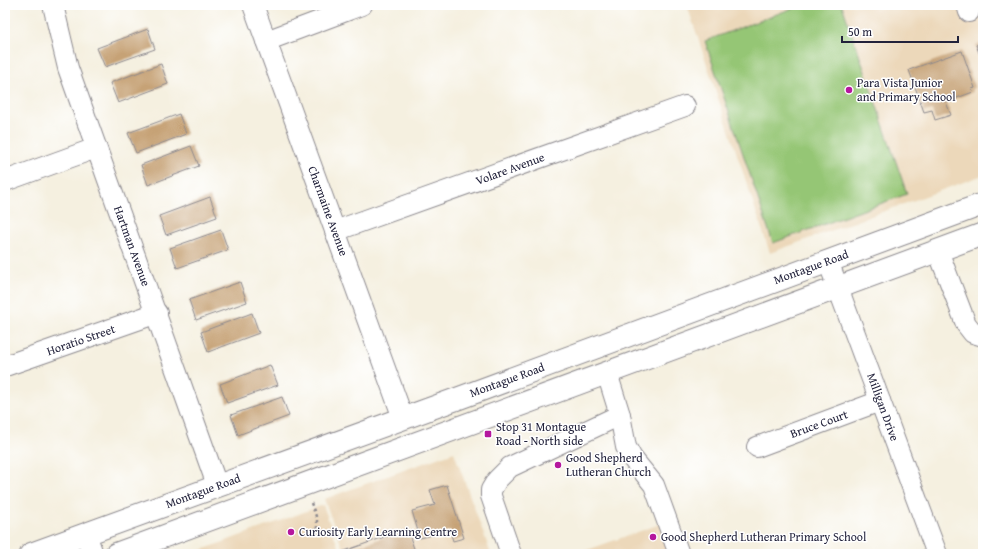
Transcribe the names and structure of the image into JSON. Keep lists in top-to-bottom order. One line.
{"streets":{"main road":["Montague Road"],"street":["Volare Avenue","Charmaine Avenue","Hartman Avenue","Horatio Street","Milligan Drive","Bruce Court"]},"crossings":[["Volare Avenue","Charmaine Avenue"],["Charmaine Avenue","Montague Road"],["Hartman Avenue","Montague Road"],["Hartman Avenue","Horatio Street"],["Montague Road","Milligan Drive"],["Milligan Drive","Bruce Court"]],"places":{"other":["Para Vista Junior and Primary School","Good Shepherd Lutheran Church","Curiosity Early Learning Centre","Good Shepherd Lutheran Primary School"],"transit":["Stop 31 Montague Road - North side"]},"scale_bar":"50 m"}
